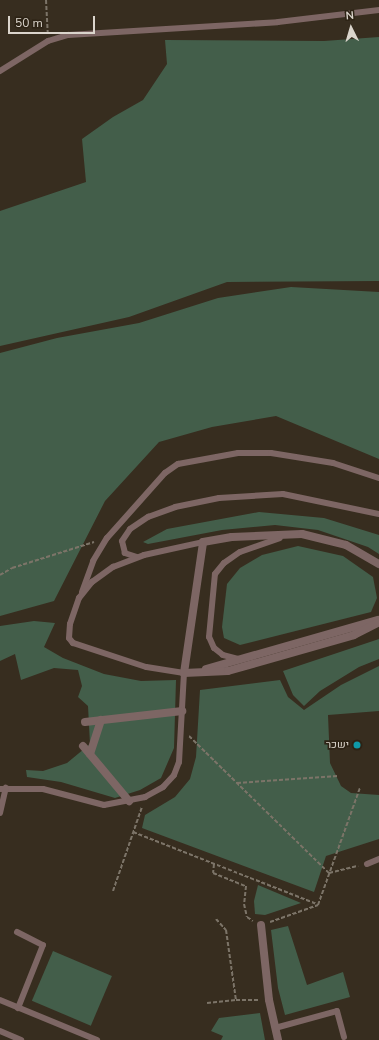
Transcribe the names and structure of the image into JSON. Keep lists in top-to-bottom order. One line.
{"places":["ישכר"],"scale_bar":"50 m","north":"top"}
